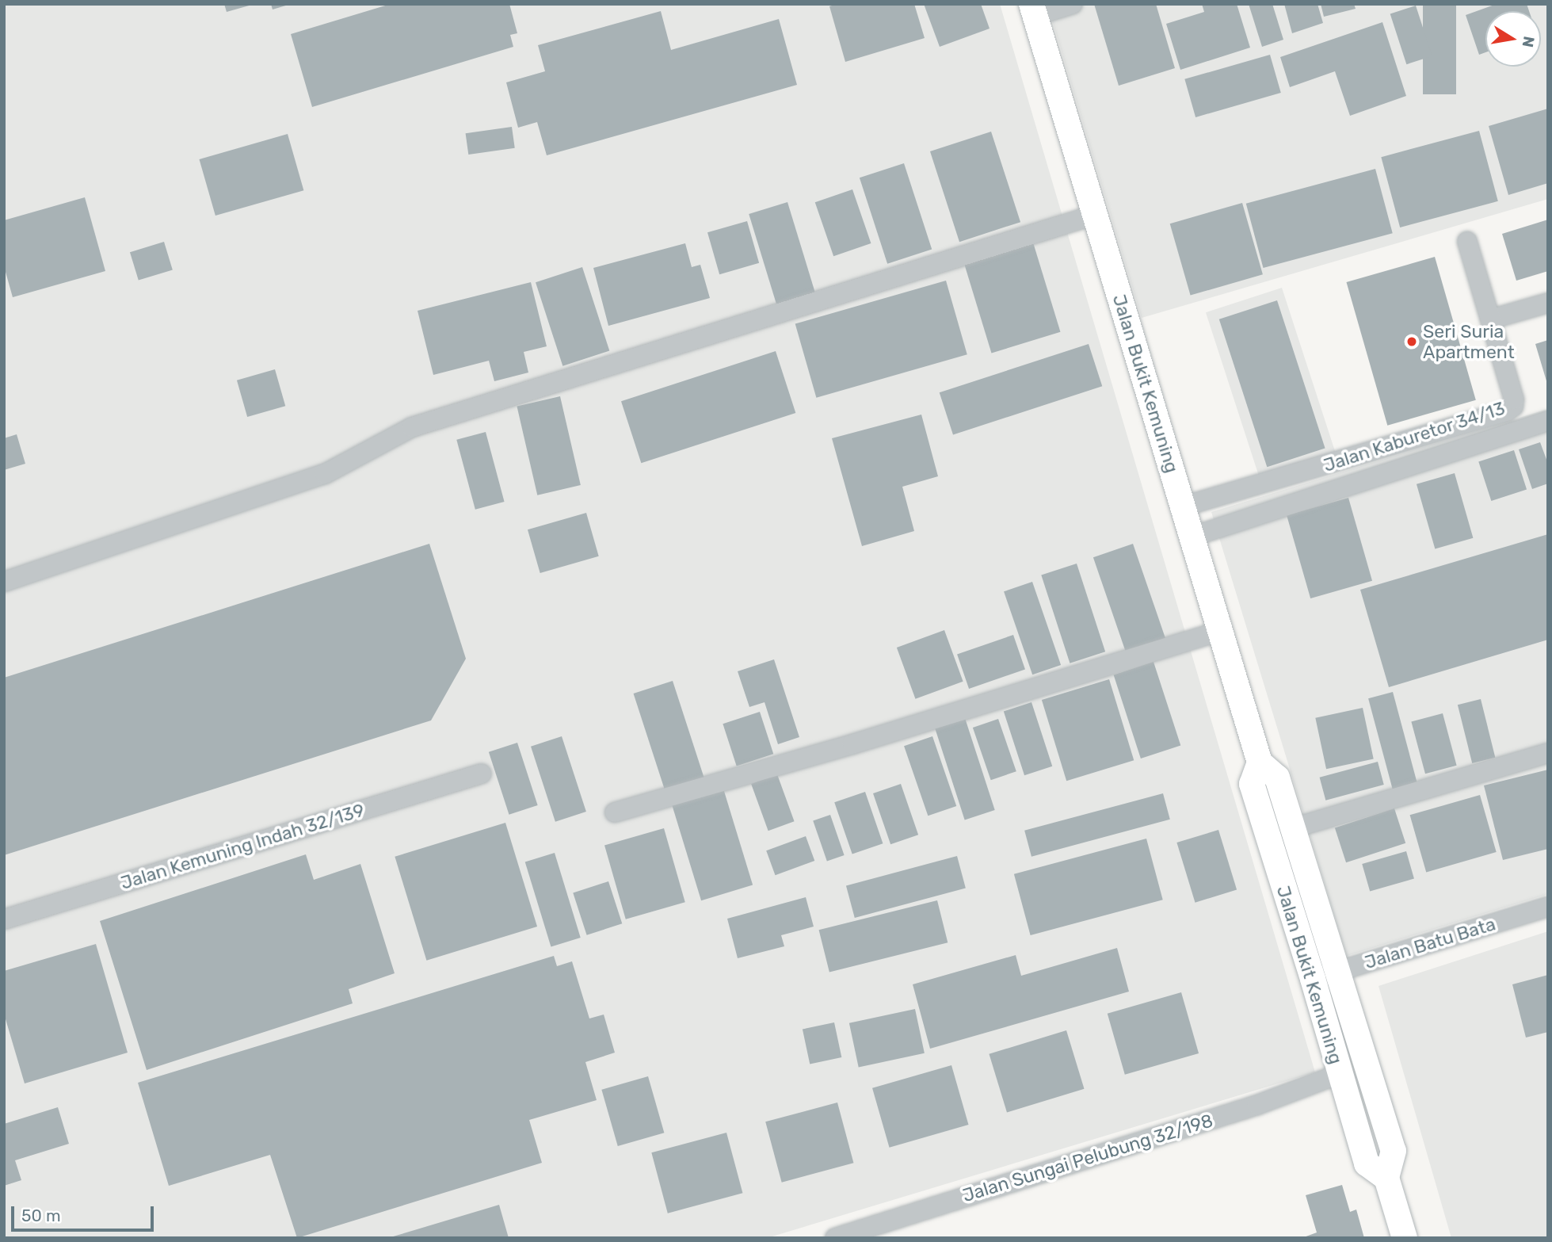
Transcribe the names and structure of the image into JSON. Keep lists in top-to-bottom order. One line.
{"streets":{"main road":["Jalan Bukit Kemuning"],"street":["Jalan Kaburetor 34/13","Jalan Kemuning Indah 32/139","Jalan Batu Bata","Jalan Sungai Pelubung 32/198"]},"crossings":[["Jalan Bukit Kemuning","Jalan Kaburetor 34/13"],["Jalan Bukit Kemuning","Jalan Batu Bata"],["Jalan Bukit Kemuning","Jalan Sungai Pelubung 32/198"]],"places":["Seri Suria Apartment"],"scale_bar":"50 m","north":"right"}
